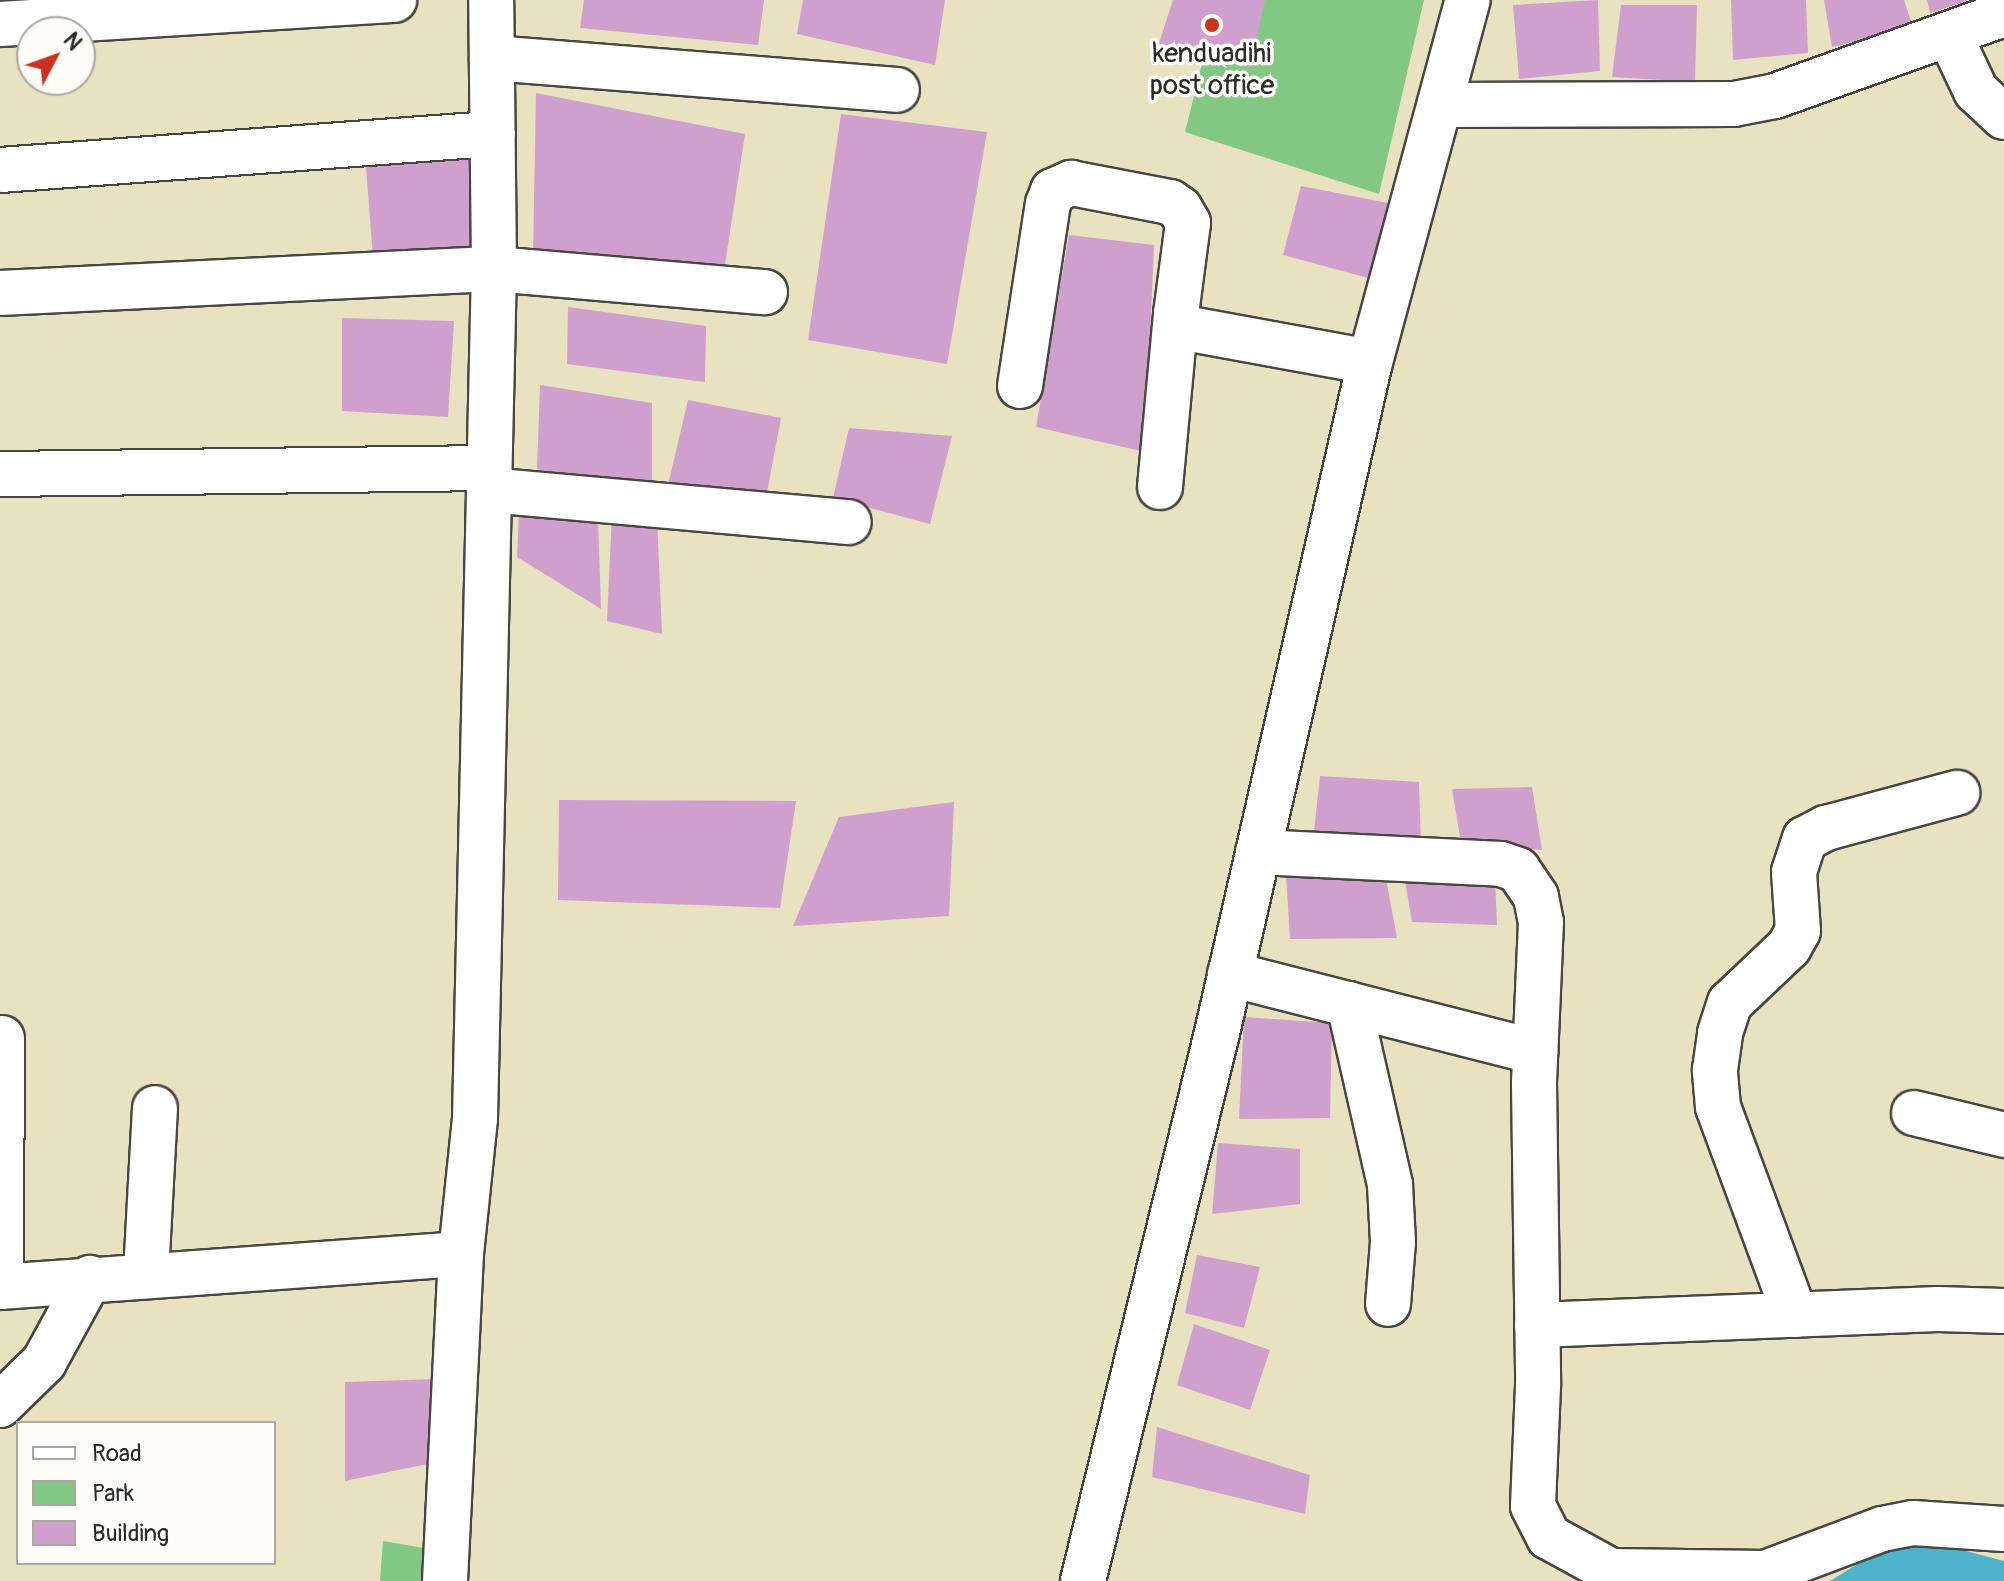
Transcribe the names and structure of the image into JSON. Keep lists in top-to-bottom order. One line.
{"places":["kenduadihi post office"],"legend":["Road","Park","Building"],"north":"top right"}
